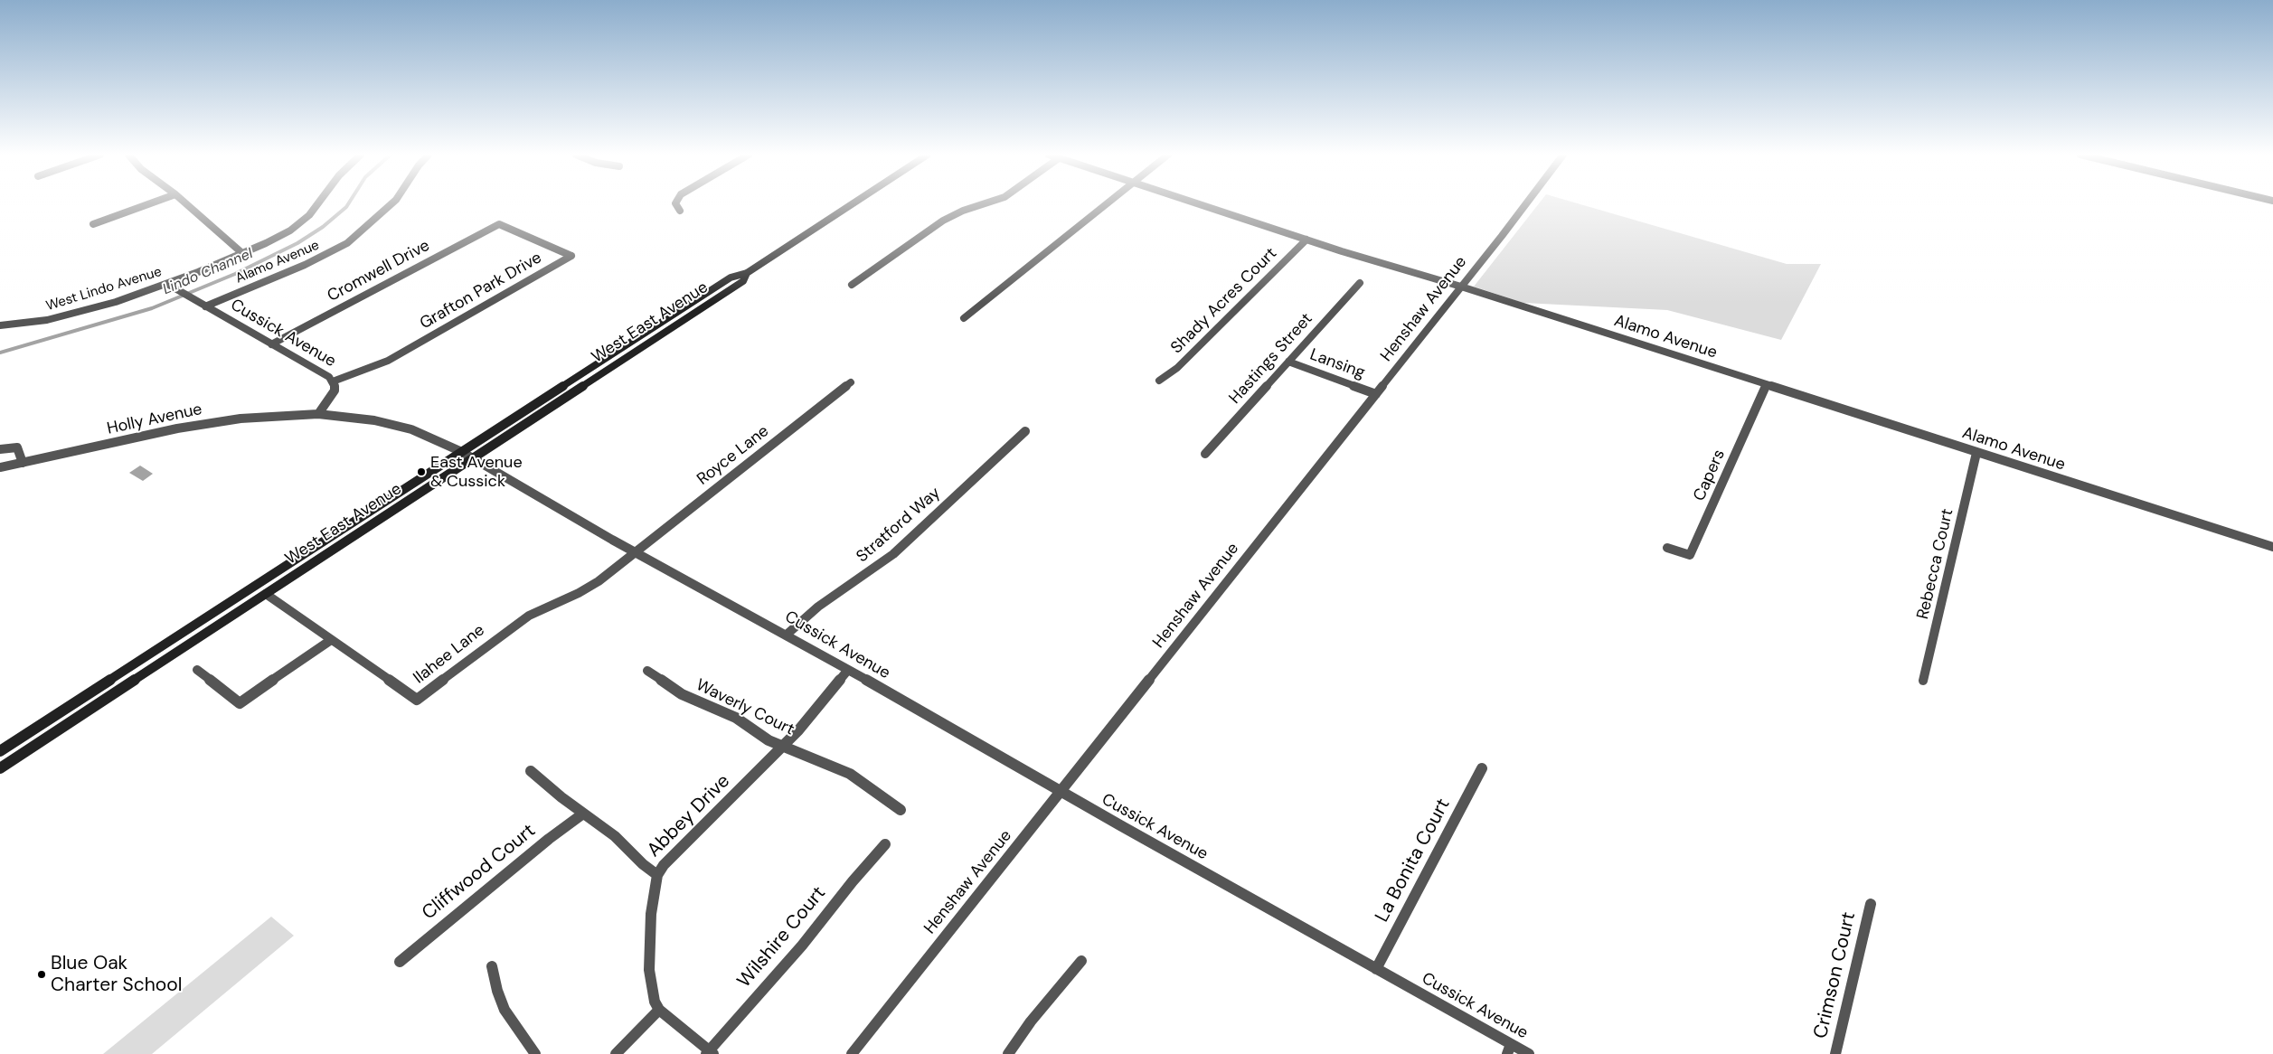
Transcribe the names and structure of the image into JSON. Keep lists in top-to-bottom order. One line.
{"streets":{"main road":["West East Avenue"],"street":["Alamo Avenue","Cromwell Drive","West Lindo Avenue","Grafton Park Drive","Shady Acres Court","Henshaw Avenue","Cussick Avenue","Hastings Street","Lansing","Holly Avenue","Royce Lane","Capers","Stratford Way","Rebecca Court","Ilahee Lane","Waverly Court","Abbey Drive","La Bonita Court","Cliffwood Court","Wilshire Court","Crimson Court"]},"crossings":[["Alamo Avenue","Shady Acres Court"],["Alamo Avenue","Henshaw Avenue"],["Alamo Avenue","Cussick Avenue"],["Alamo Avenue","Capers"],["Alamo Avenue","Rebecca Court"],["Cromwell Drive","Grafton Park Drive"],["Cromwell Drive","Cussick Avenue"],["West Lindo Avenue","Cussick Avenue"],["Grafton Park Drive","Cussick Avenue"],["Henshaw Avenue","Cussick Avenue"],["Henshaw Avenue","Lansing"],["West East Avenue","Cussick Avenue"],["West East Avenue","Ilahee Lane"],["Cussick Avenue","Holly Avenue"],["Cussick Avenue","Royce Lane"],["Cussick Avenue","Stratford Way"],["Cussick Avenue","Ilahee Lane"],["Cussick Avenue","Abbey Drive"],["Cussick Avenue","La Bonita Court"],["Hastings Street","Lansing"],["Royce Lane","Ilahee Lane"],["Waverly Court","Abbey Drive"]],"water":["Lindo Channel"],"places":["East Avenue & Cussick","Blue Oak Charter School"]}
